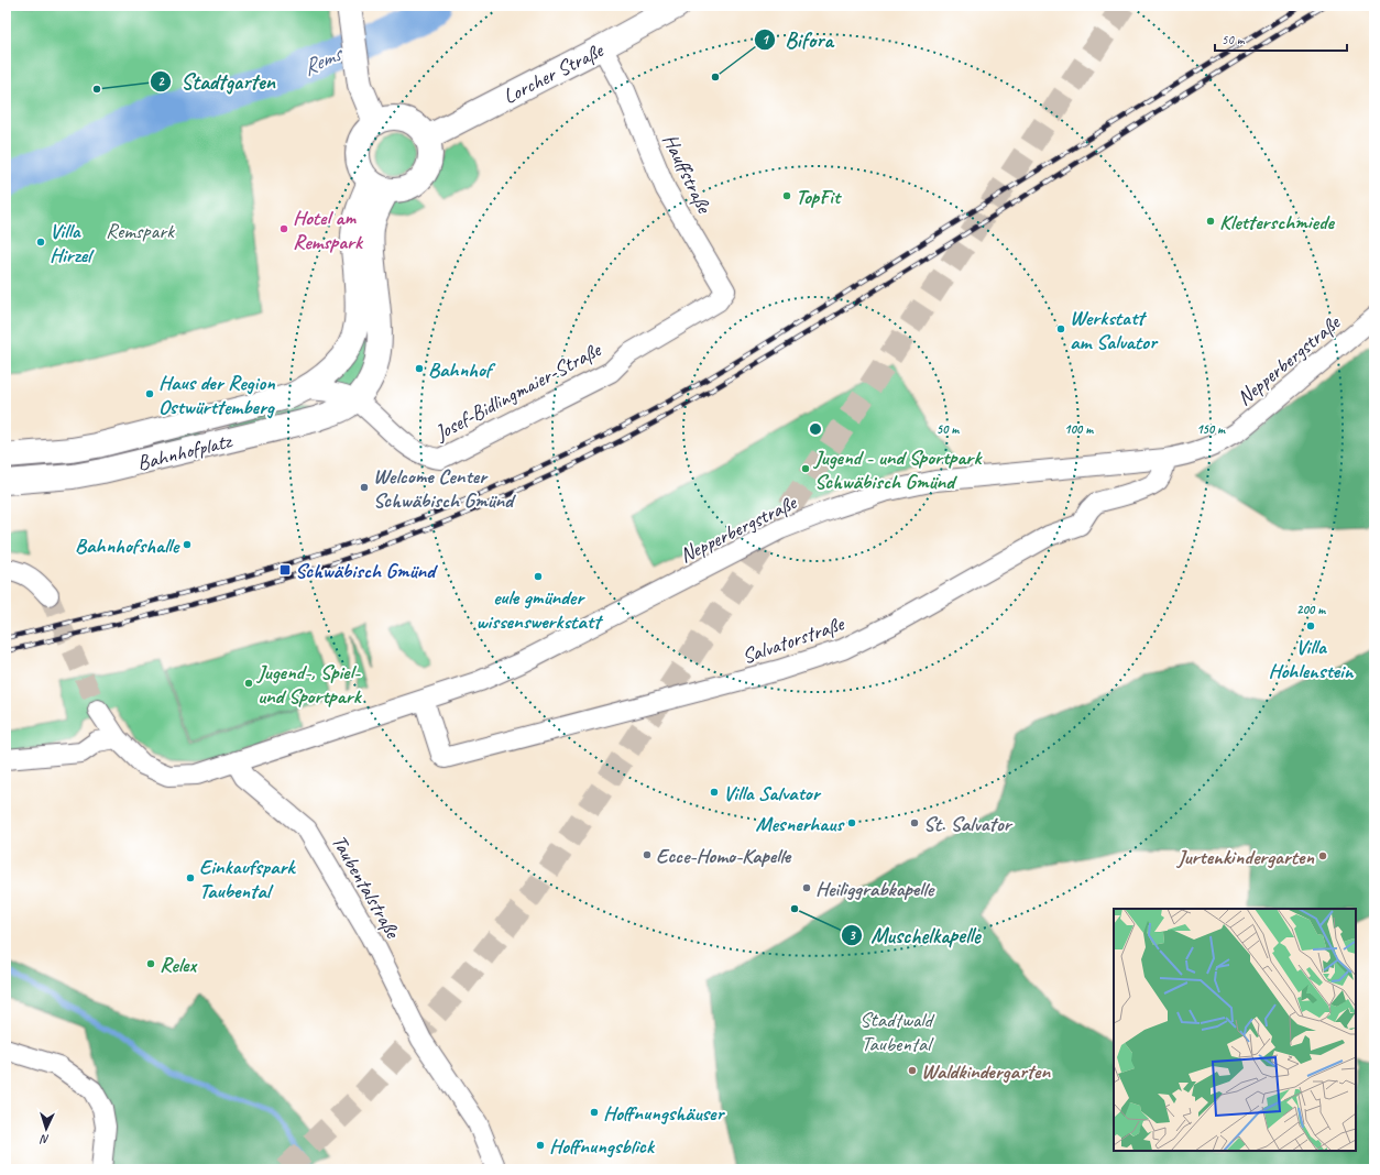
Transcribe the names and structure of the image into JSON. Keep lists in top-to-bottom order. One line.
{"streets":{"main road":["Lorcher Straße","Bahnhofplatz"],"street":["Hauffstraße","Nepperbergstraße","Josef-Bidlingmaier-Straße","Salvatorstraße","Taubentalstraße"]},"crossings":[["Lorcher Straße","Hauffstraße"],["Lorcher Straße","Bahnhofplatz"],["Hauffstraße","Josef-Bidlingmaier-Straße"],["Nepperbergstraße","Salvatorstraße"],["Nepperbergstraße","Taubentalstraße"],["Josef-Bidlingmaier-Straße","Bahnhofplatz"]],"water":["Rems"],"parks":["Remspark","Stadtwald Taubental"],"places":{"other":["Bifora","Stadtgarten","TopFit","Kletterschmiede","Hotel am Remspark","Villa Hirzel","Werkstatt am Salvator","Bahnhof","Haus der Region Ostwürttemberg","Jugend - und Sportpark Schwäbisch Gmünd","Welcome Center Schwäbisch Gmünd","Bahnhofshalle","eule gmünder wissenswerkstatt","Villa Hohlenstein","Jugend-, Spiel- und Sportpark","Villa Salvator","Mesnerhaus","St. Salvator","Ecce-Homo-Kapelle","Jurtenkindergarten","Einkaufspark Taubental","Heiliggrabkapelle","Muschelkapelle","Relex","Waldkindergarten","Hoffnungshäuser","Hoffnungsblick"],"transit":["Schwäbisch Gmünd"]},"scale_bar":"50 m","north":"bottom","rings":["50 m","100 m","150 m","200 m"]}
